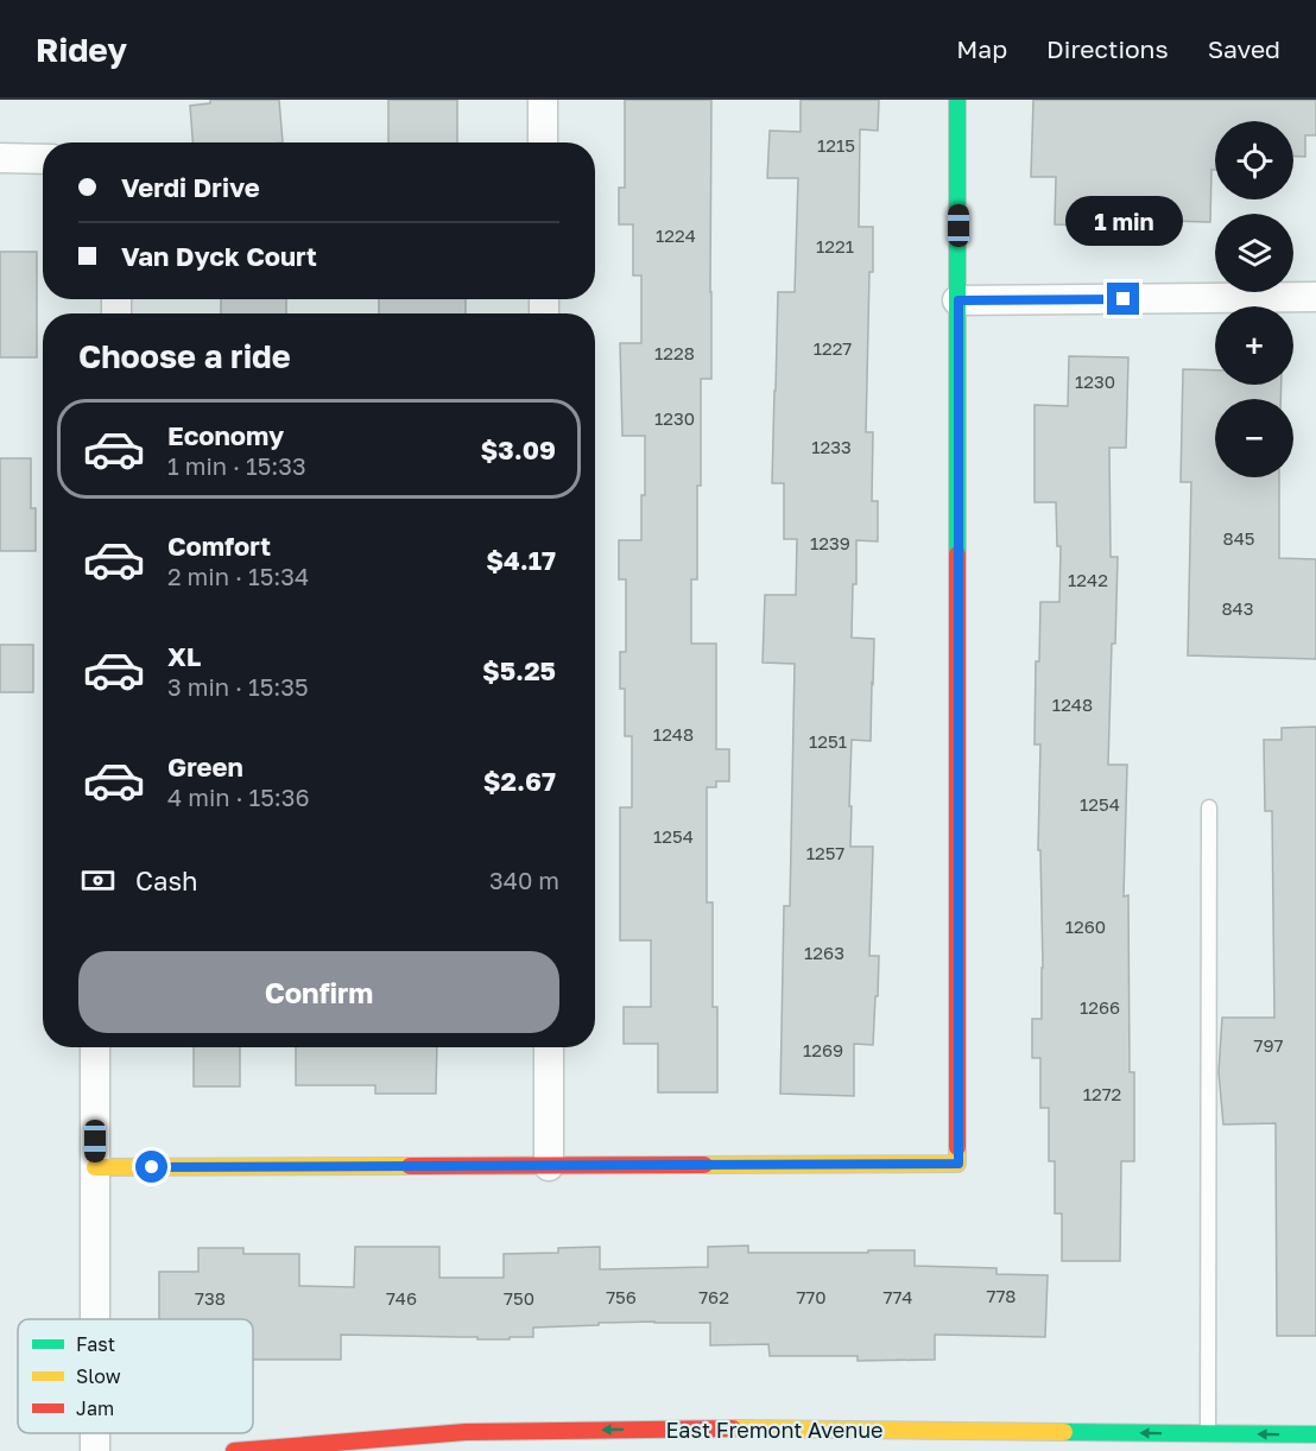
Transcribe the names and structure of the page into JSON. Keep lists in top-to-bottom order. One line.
{"streets":{"street":["East Fremont Avenue"]},"one_way":["East Fremont Avenue"],"house_numbers":["1215","1224","1221","1227","1228","1230","1230","1233","845","1239","1242","843","1248","1248","1251","1254","1254","1257","1260","1263","1266","797","1269","1272","778","756","762","770","774","738","746","750"],"legend":["Fast","Slow","Jam"],"page":{"header":"Ridey","nav":["Map","Directions","Saved"],"map_buttons":["+","−"],"banner":["Verdi Drive","Van Dyck Court"],"bubble":"1 min","heading":"Choose a ride","list":[{"name":"Economy","note":"1 min · 15:33","value":"$3.09"},{"name":"Comfort","note":"2 min · 15:34","value":"$4.17"},{"name":"XL","note":"3 min · 15:35","value":"$5.25"},{"name":"Green","note":"4 min · 15:36","value":"$2.67"}],"pay":["Cash","340 m"],"buttons":"Confirm"}}
